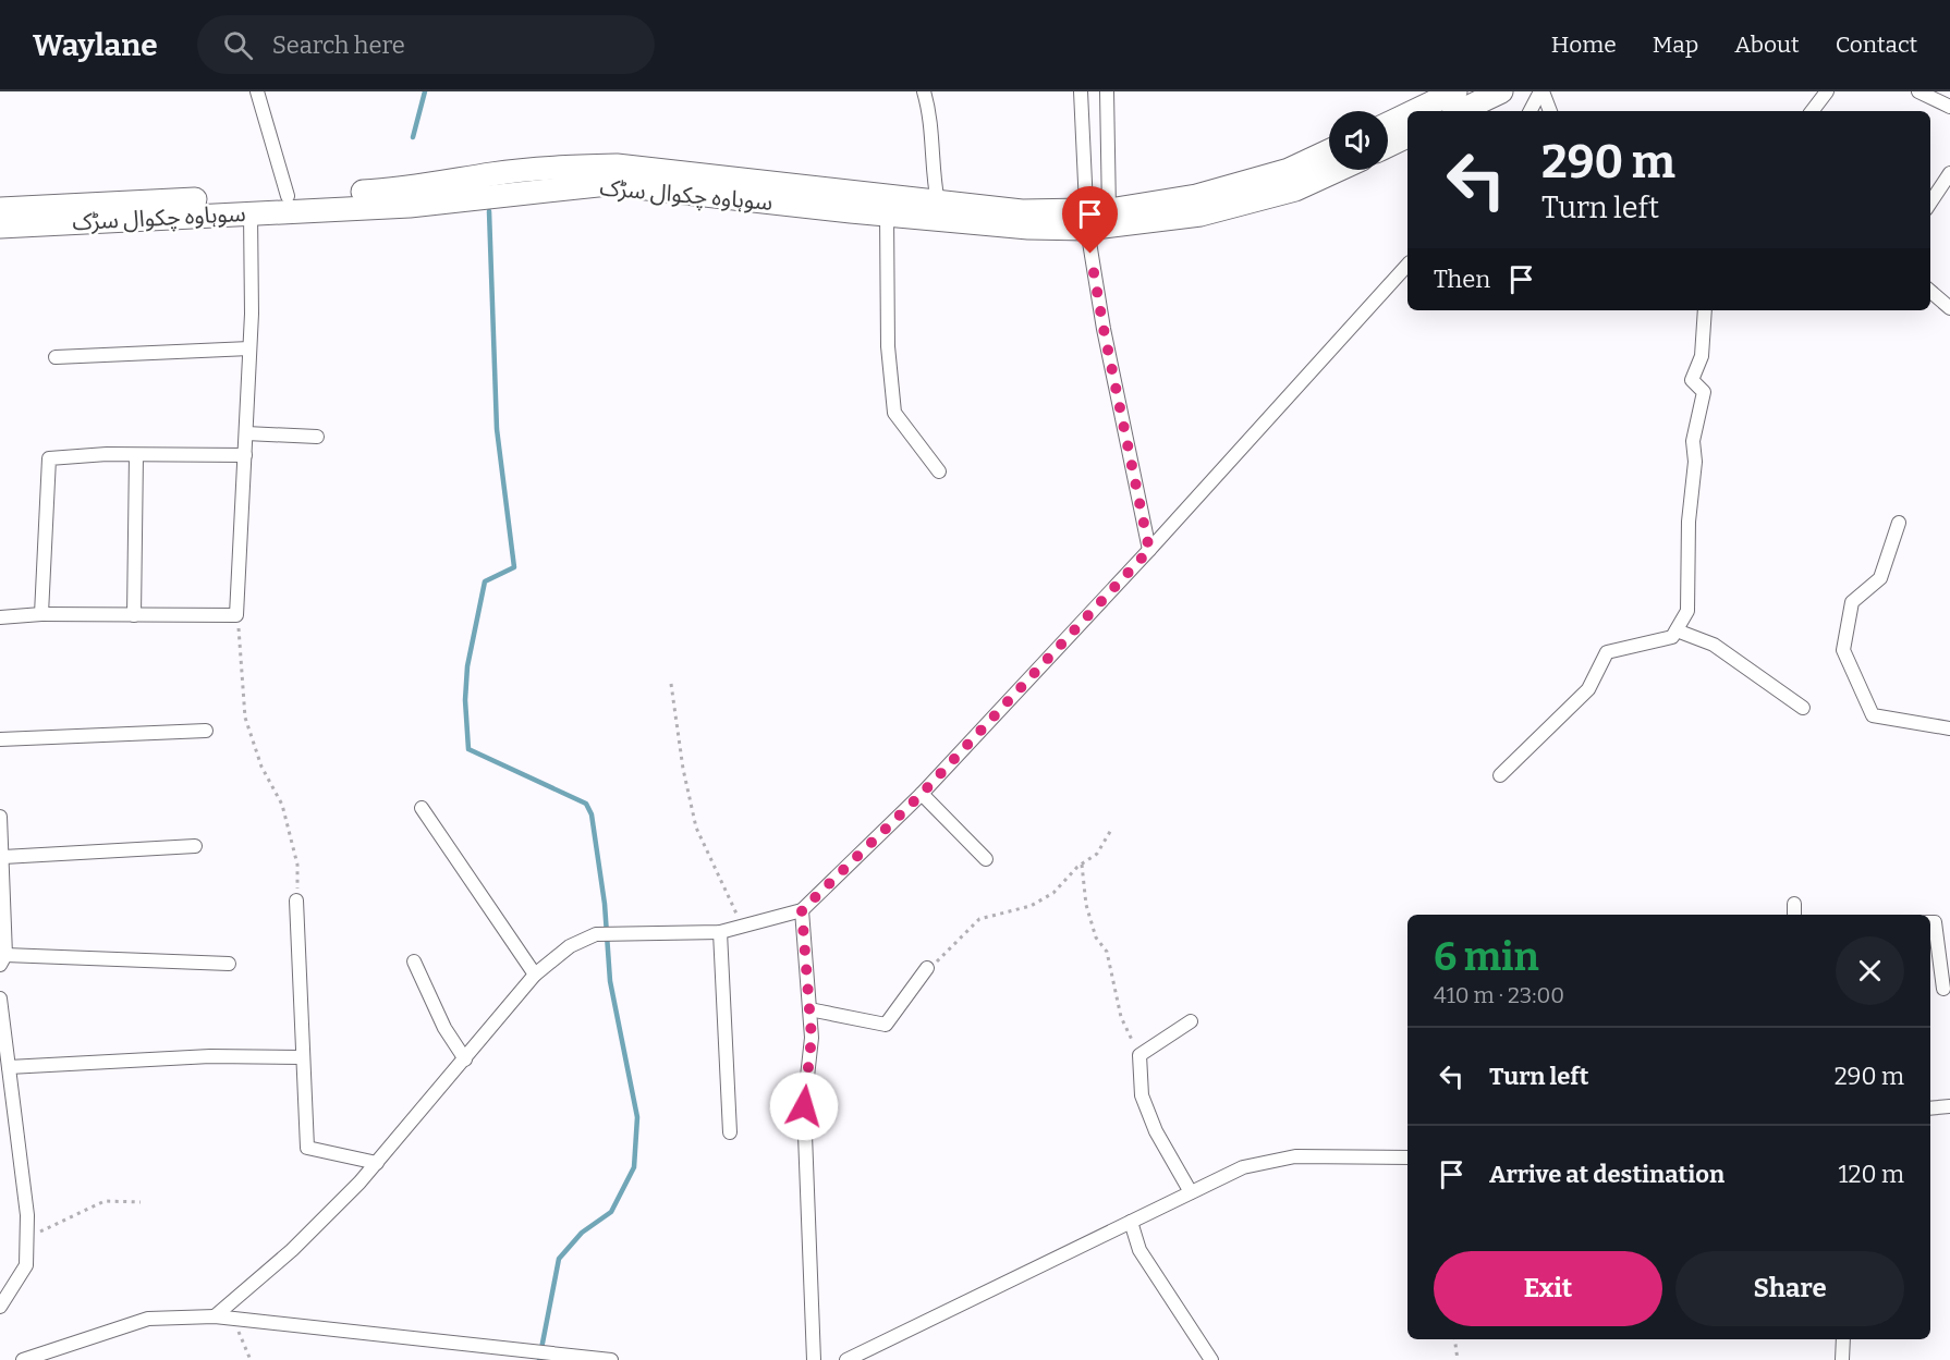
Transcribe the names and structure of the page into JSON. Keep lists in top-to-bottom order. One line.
{"streets":{"highway":["سوہاوہ چکوال سڑک"]},"page":{"header":"Waylane","search":"Search here","nav":["Home","Map","About","Contact"],"turn":["290 m","Turn left"],"then":"Then","heading":["6 min","410 m · 23:00"],"list":[{"name":"Turn left","value":"290 m"},{"name":"Arrive at destination","value":"120 m"}],"buttons":["Exit","Share"]}}
